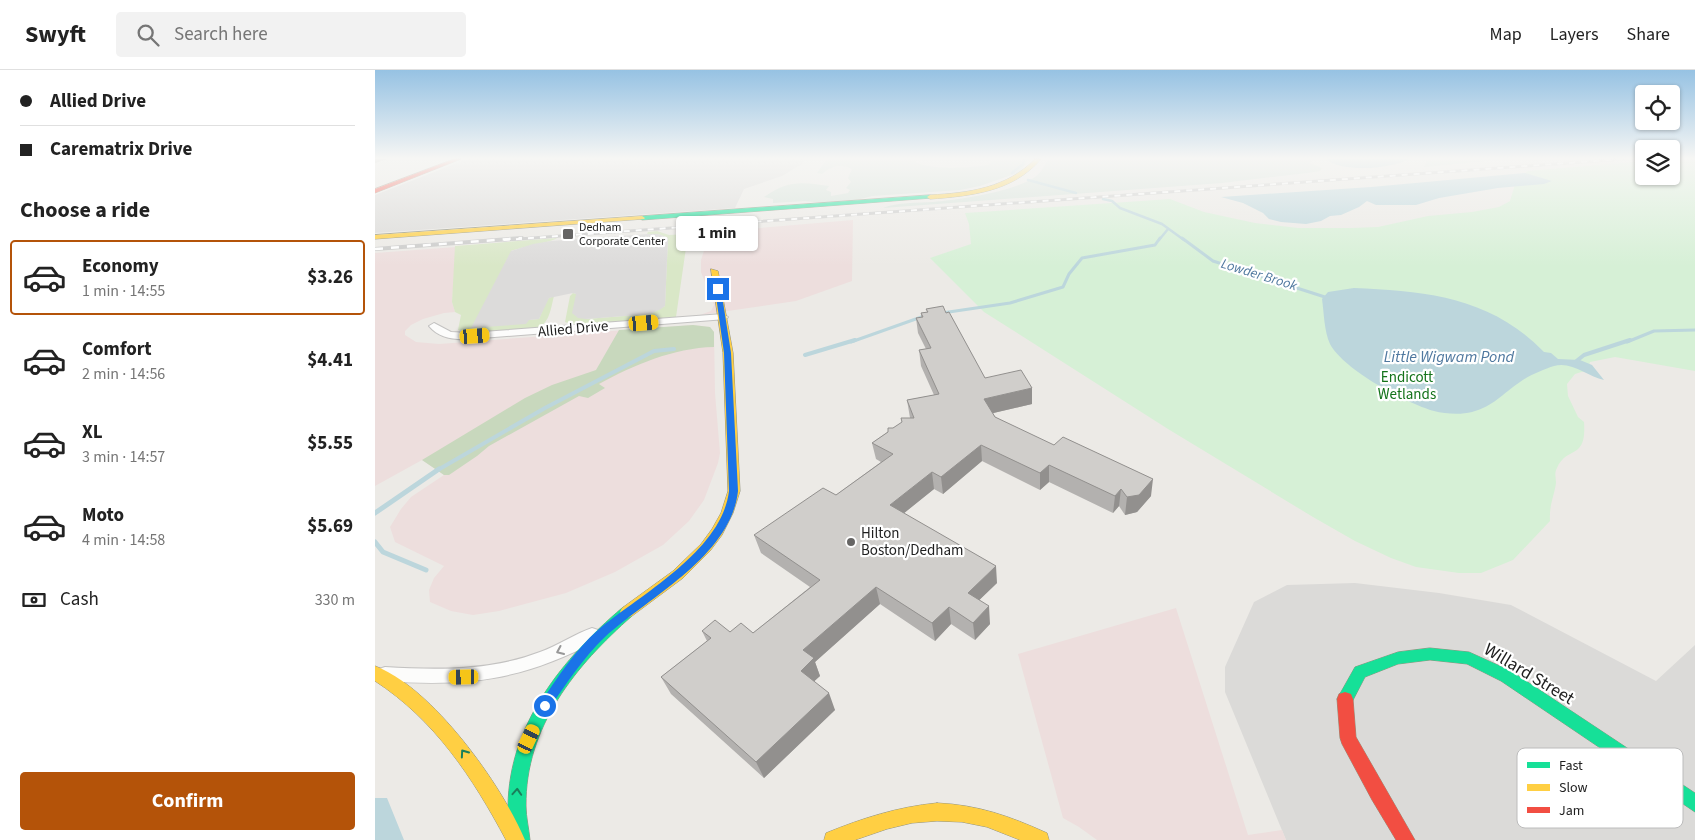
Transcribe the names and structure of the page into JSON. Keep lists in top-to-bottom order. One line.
{"streets":{"main road":["Willard Street"],"street":["Allied Drive"]},"water":["Lowder Brook","Little Wigwam Pond"],"parks":["Endicott Wetlands"],"places":{"transit":["Dedham Corporate Center"],"other":["Hilton Boston/Dedham"]},"legend":["Fast","Slow","Jam"],"page":{"header":"Swyft","search":"Search here","nav":["Map","Layers","Share"],"banner":["Allied Drive","Carematrix Drive"],"heading":"Choose a ride","bubble":"1 min","list":[{"name":"Economy","note":"1 min · 14:55","value":"$3.26"},{"name":"Comfort","note":"2 min · 14:56","value":"$4.41"},{"name":"XL","note":"3 min · 14:57","value":"$5.55"},{"name":"Moto","note":"4 min · 14:58","value":"$5.69"}],"pay":["Cash","330 m"],"buttons":"Confirm"}}
